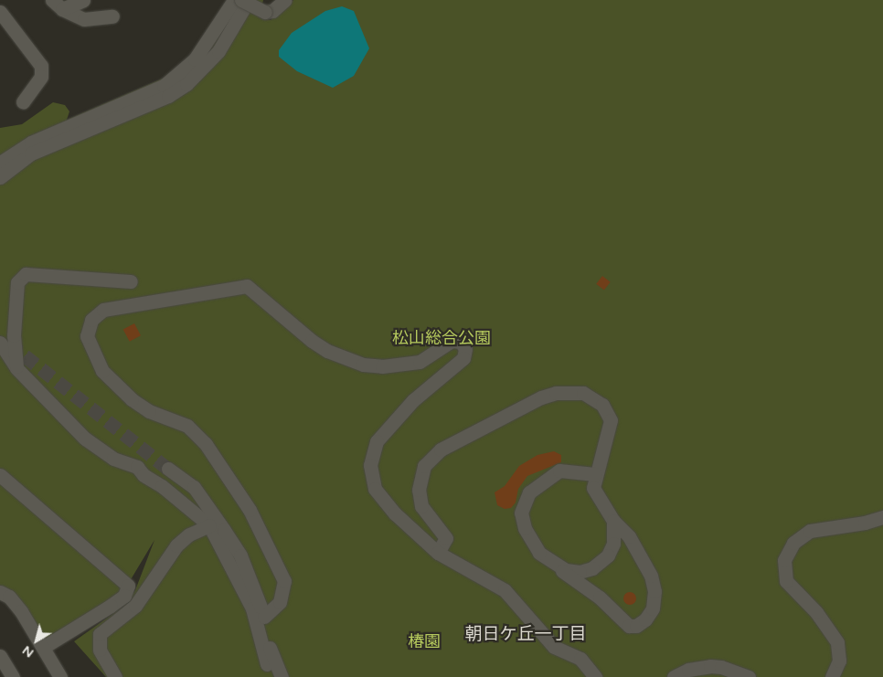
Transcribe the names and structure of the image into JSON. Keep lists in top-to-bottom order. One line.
{"districts":["朝日ケ丘一丁目"],"parks":["松山総合公園","椿園"],"north":"bottom left"}
